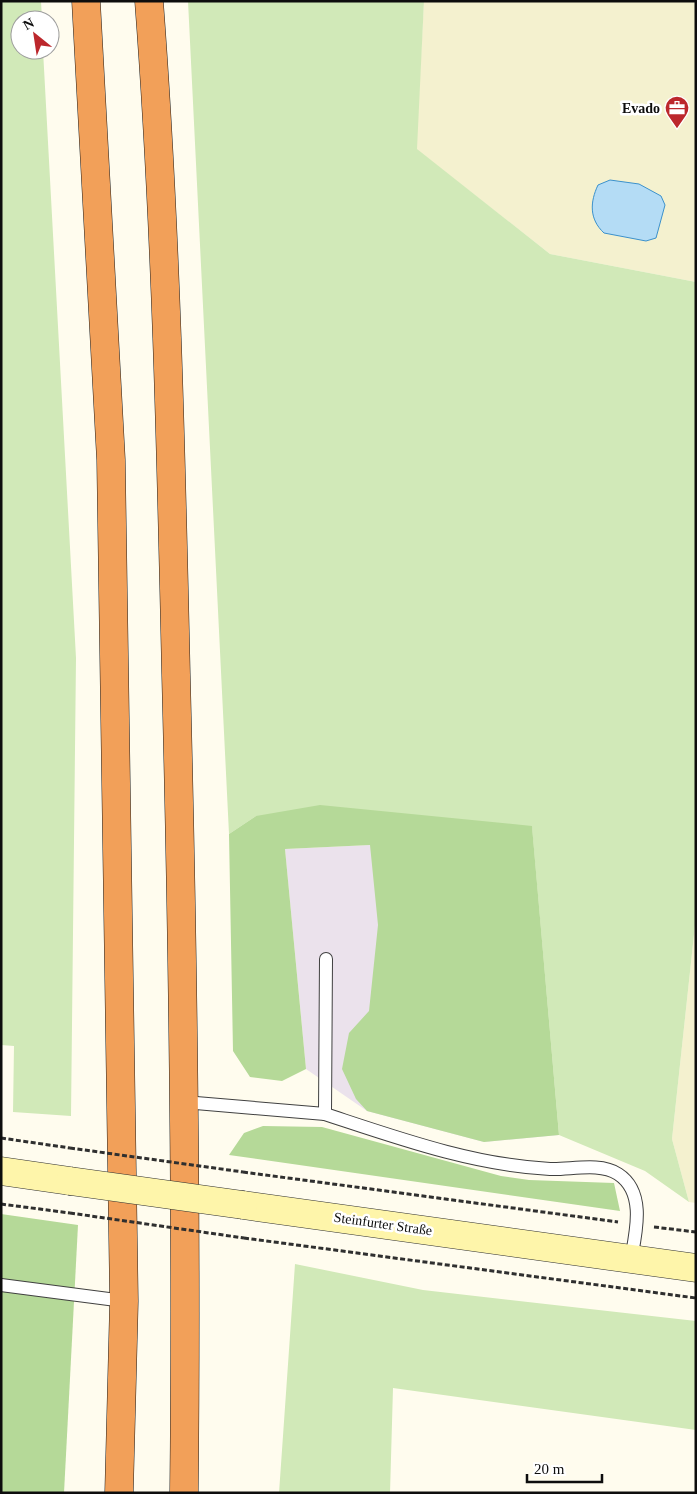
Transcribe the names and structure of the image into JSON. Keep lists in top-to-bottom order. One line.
{"streets":{"main road":["Steinfurter Straße"]},"places":{"office":["Evado"]},"scale_bar":"20 m","north":"top left"}
